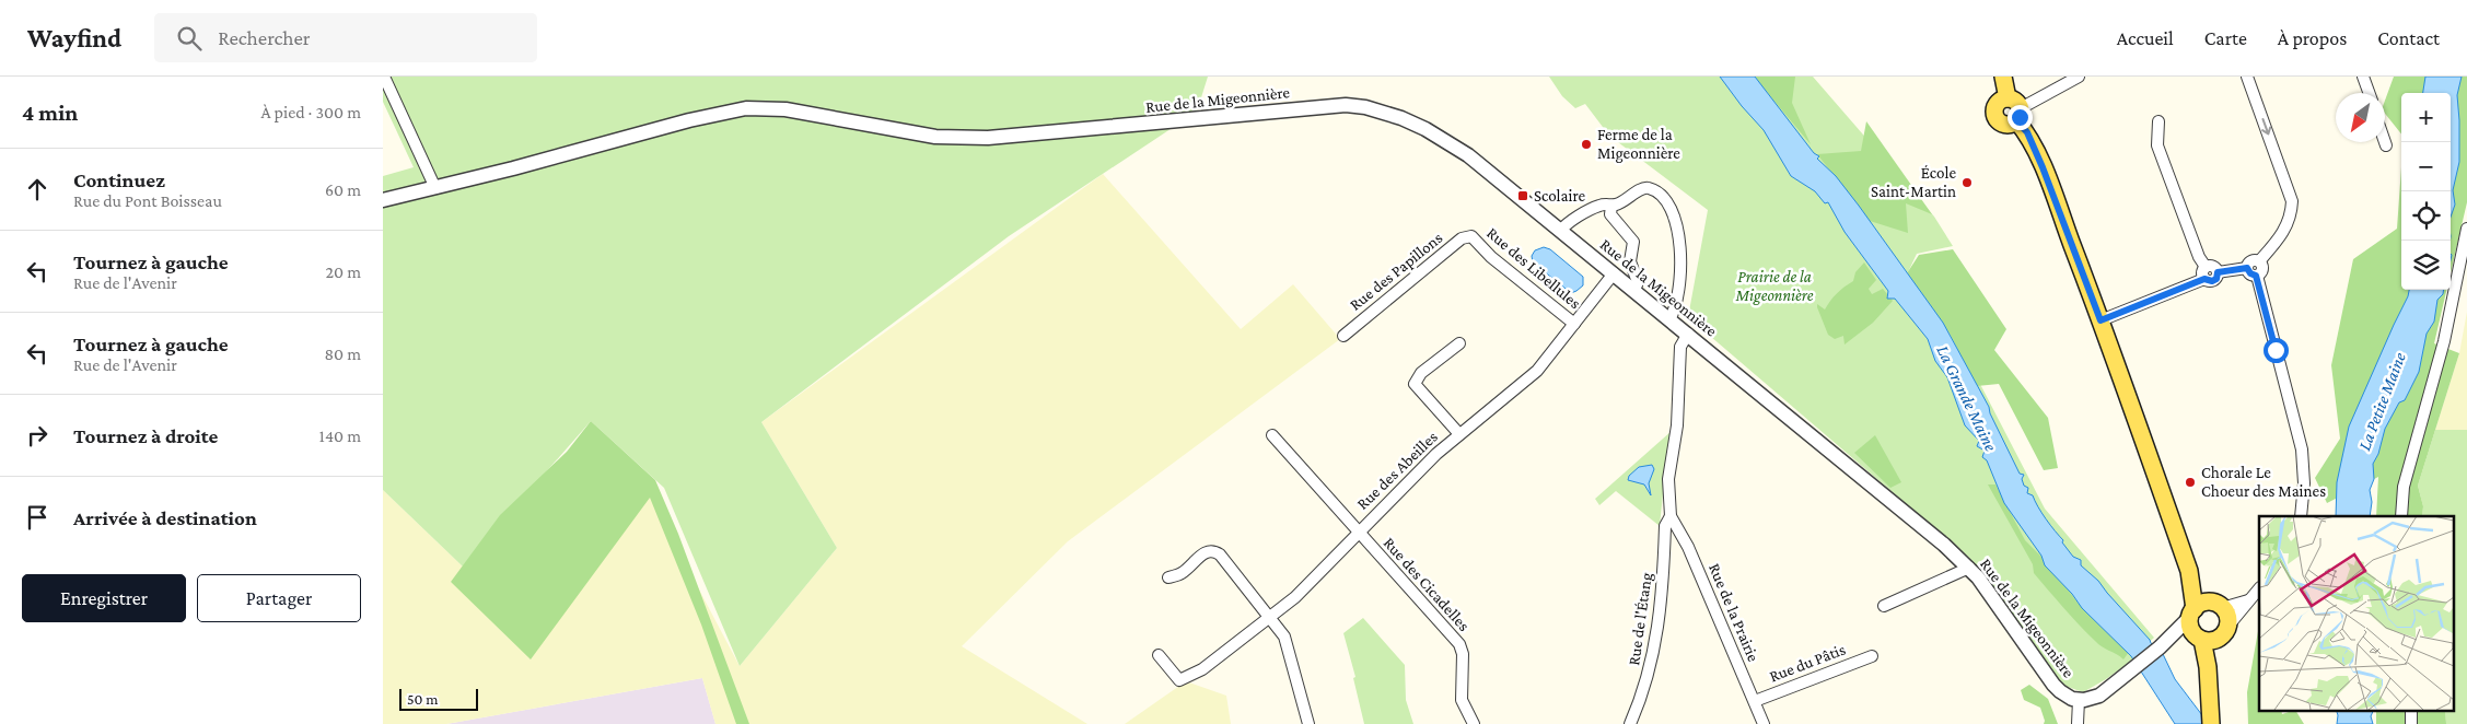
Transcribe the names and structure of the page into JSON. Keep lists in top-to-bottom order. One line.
{"streets":{"street":["Rue de la Migeonnière","Rue des Libellules","Rue des Papillons","Rue des Abeilles","Rue des Cicadelles","Rue de la Prairie","Rue de l'Étang","Rue du Pâtis"]},"crossings":[["Rue de la Migeonnière","Rue des Abeilles"],["Rue des Libellules","Rue des Papillons"],["Rue des Libellules","Rue des Abeilles"],["Rue des Abeilles","Rue des Cicadelles"],["Rue de la Prairie","Rue de l'Étang"],["Rue de la Prairie","Rue du Pâtis"]],"water":["La Grande Maine","La Petite Maine"],"parks":["Prairie de la Migeonnière"],"places":{"other":["Ferme de la Migeonnière","École Saint-Martin","Chorale Le Choeur des Maines"],"transit":["Scolaire"]},"scale_bar":"50 m","north":"bottom left","page":{"header":"Wayfind","search":"Rechercher","nav":["Accueil","Carte","À propos","Contact"],"heading":["4 min","À pied · 300 m"],"map_buttons":["+","−"],"list":[["Continuez","Rue du Pont Boisseau","60 m"],["Tournez à gauche","Rue de l'Avenir","20 m"],["Tournez à gauche","Rue de l'Avenir","80 m"],["Tournez à droite","140 m"],"Arrivée à destination"],"buttons":["Enregistrer","Partager"],"scale":"50 m"}}
